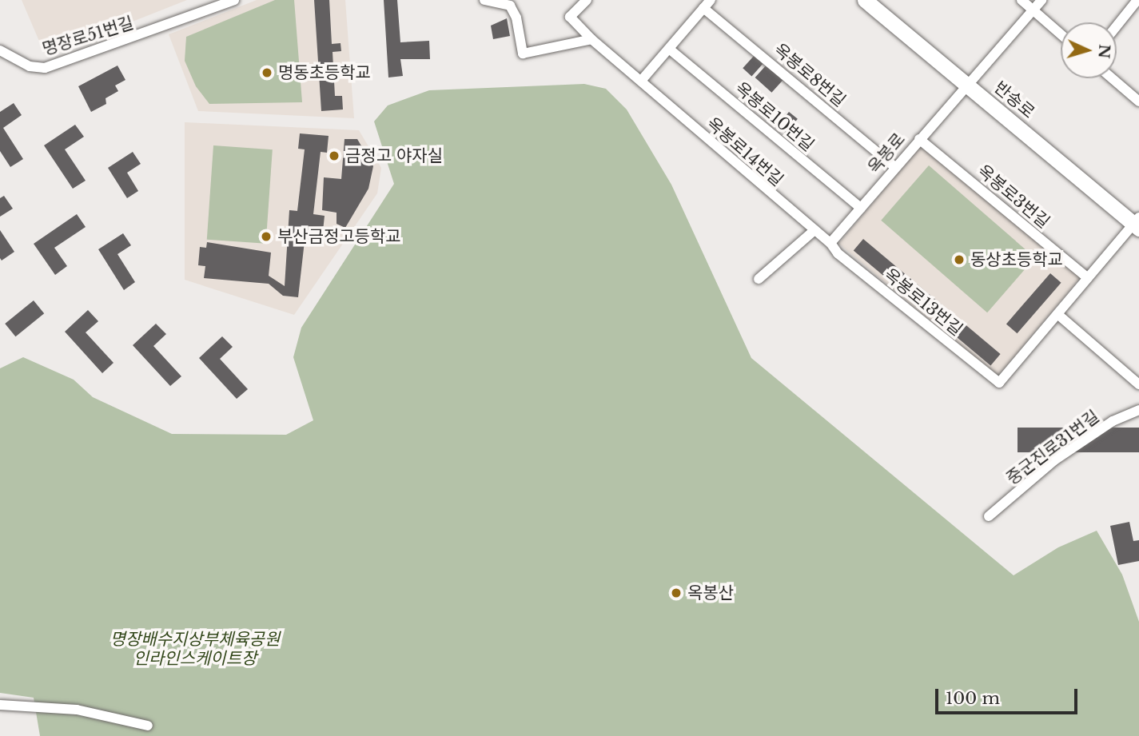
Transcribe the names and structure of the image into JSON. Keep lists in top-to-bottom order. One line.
{"streets":{"main road":["반송로"],"street":["명장로51번길","옥봉로8번길","옥봉로10번길","옥봉로14번길","옥봉로","옥봉로3번길","옥봉로13번길","중군진로31번길"]},"crossings":[["옥봉로8번길","옥봉로"],["반송로","옥봉로"],["옥봉로10번길","옥봉로"],["옥봉로14번길","옥봉로"],["옥봉로14번길","옥봉로13번길"],["옥봉로","옥봉로3번길"],["옥봉로","옥봉로13번길"]],"parks":["명장배수지상부체육공원 인라인스케이트장"],"places":["명동초등학교","금정고 야자실","부산금정고등학교","동상초등학교","옥봉산"],"scale_bar":"100 m","north":"right"}
